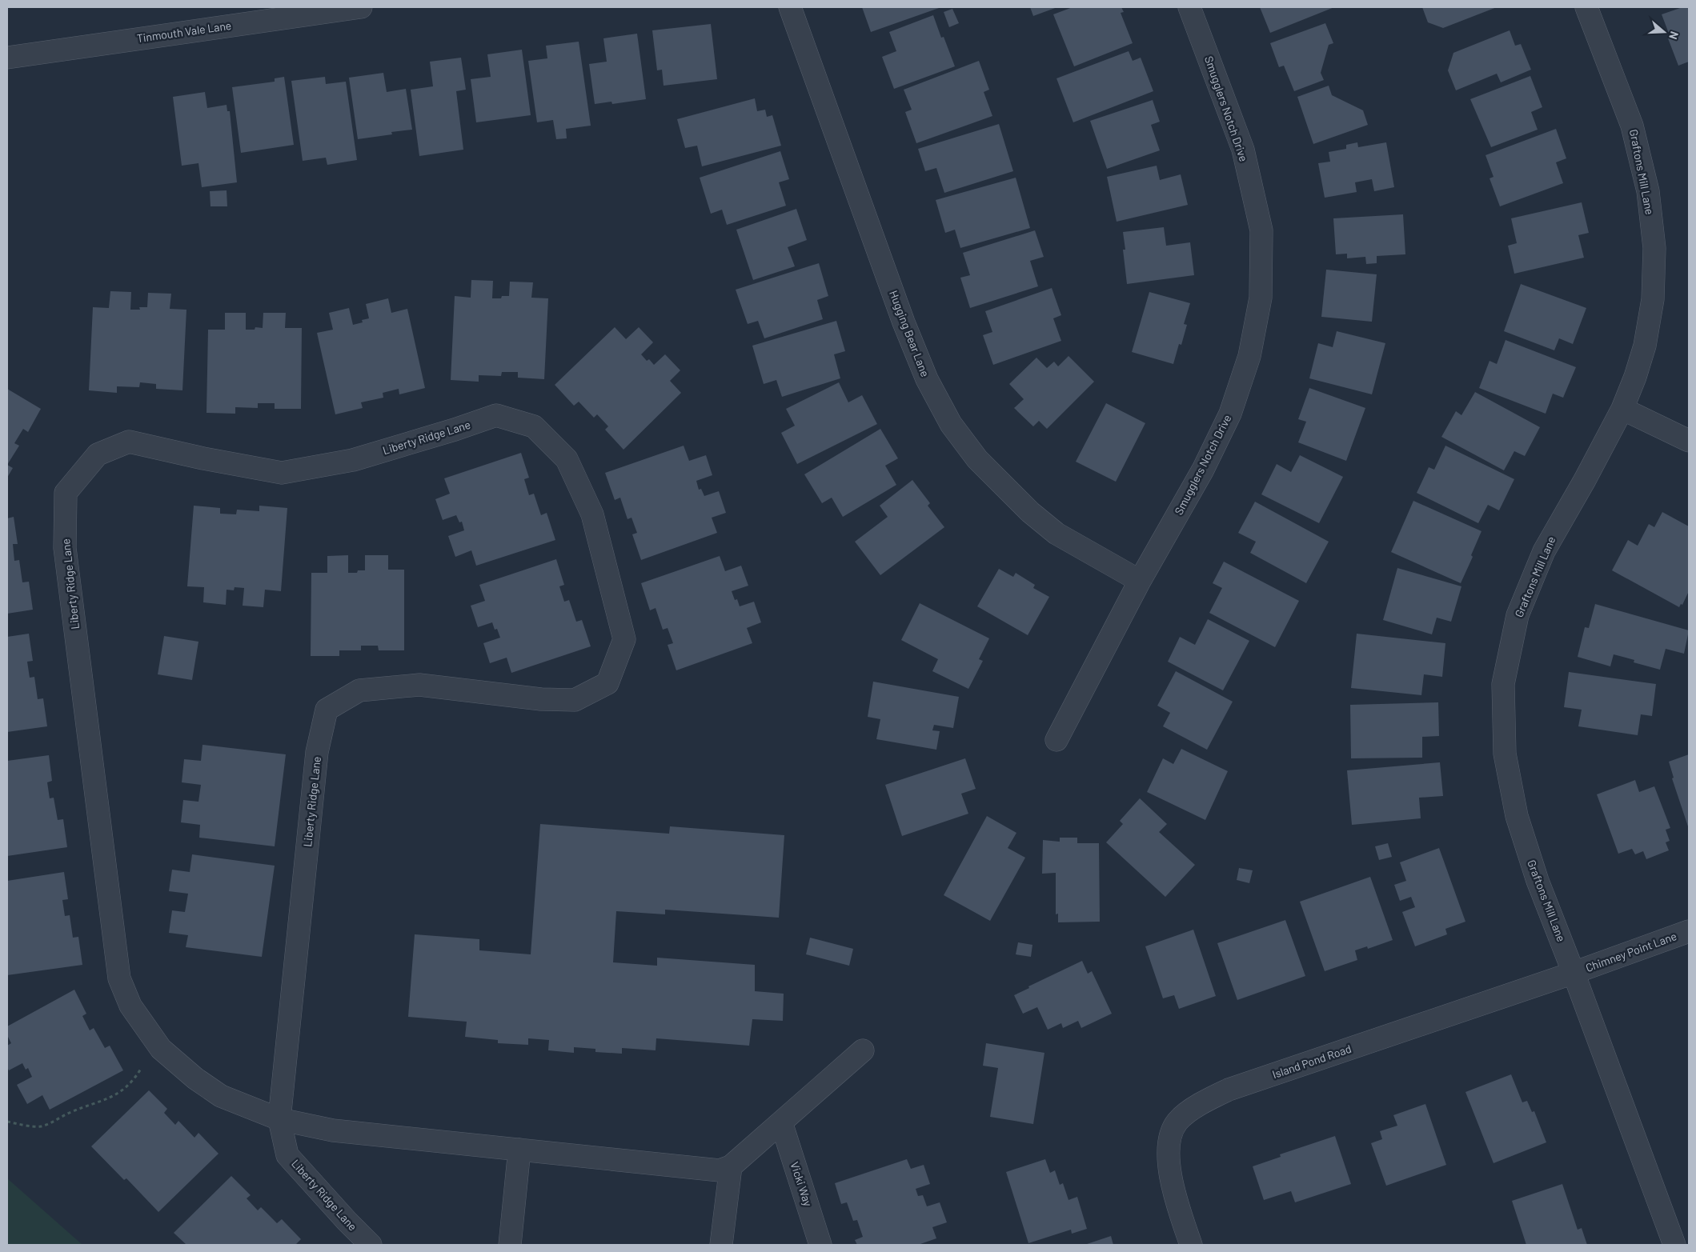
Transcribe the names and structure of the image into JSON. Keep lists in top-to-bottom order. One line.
{"streets":{"street":["Tinmouth Vale Lane","Smugglers Notch Drive","Graftons Mill Lane","Hugging Bear Lane","Liberty Ridge Lane","Chimney Point Lane","Island Pond Road","Vicki Way"]},"crossings":[["Smugglers Notch Drive","Hugging Bear Lane"],["Graftons Mill Lane","Chimney Point Lane"],["Graftons Mill Lane","Island Pond Road"],["Chimney Point Lane","Island Pond Road"]],"north":"right"}
